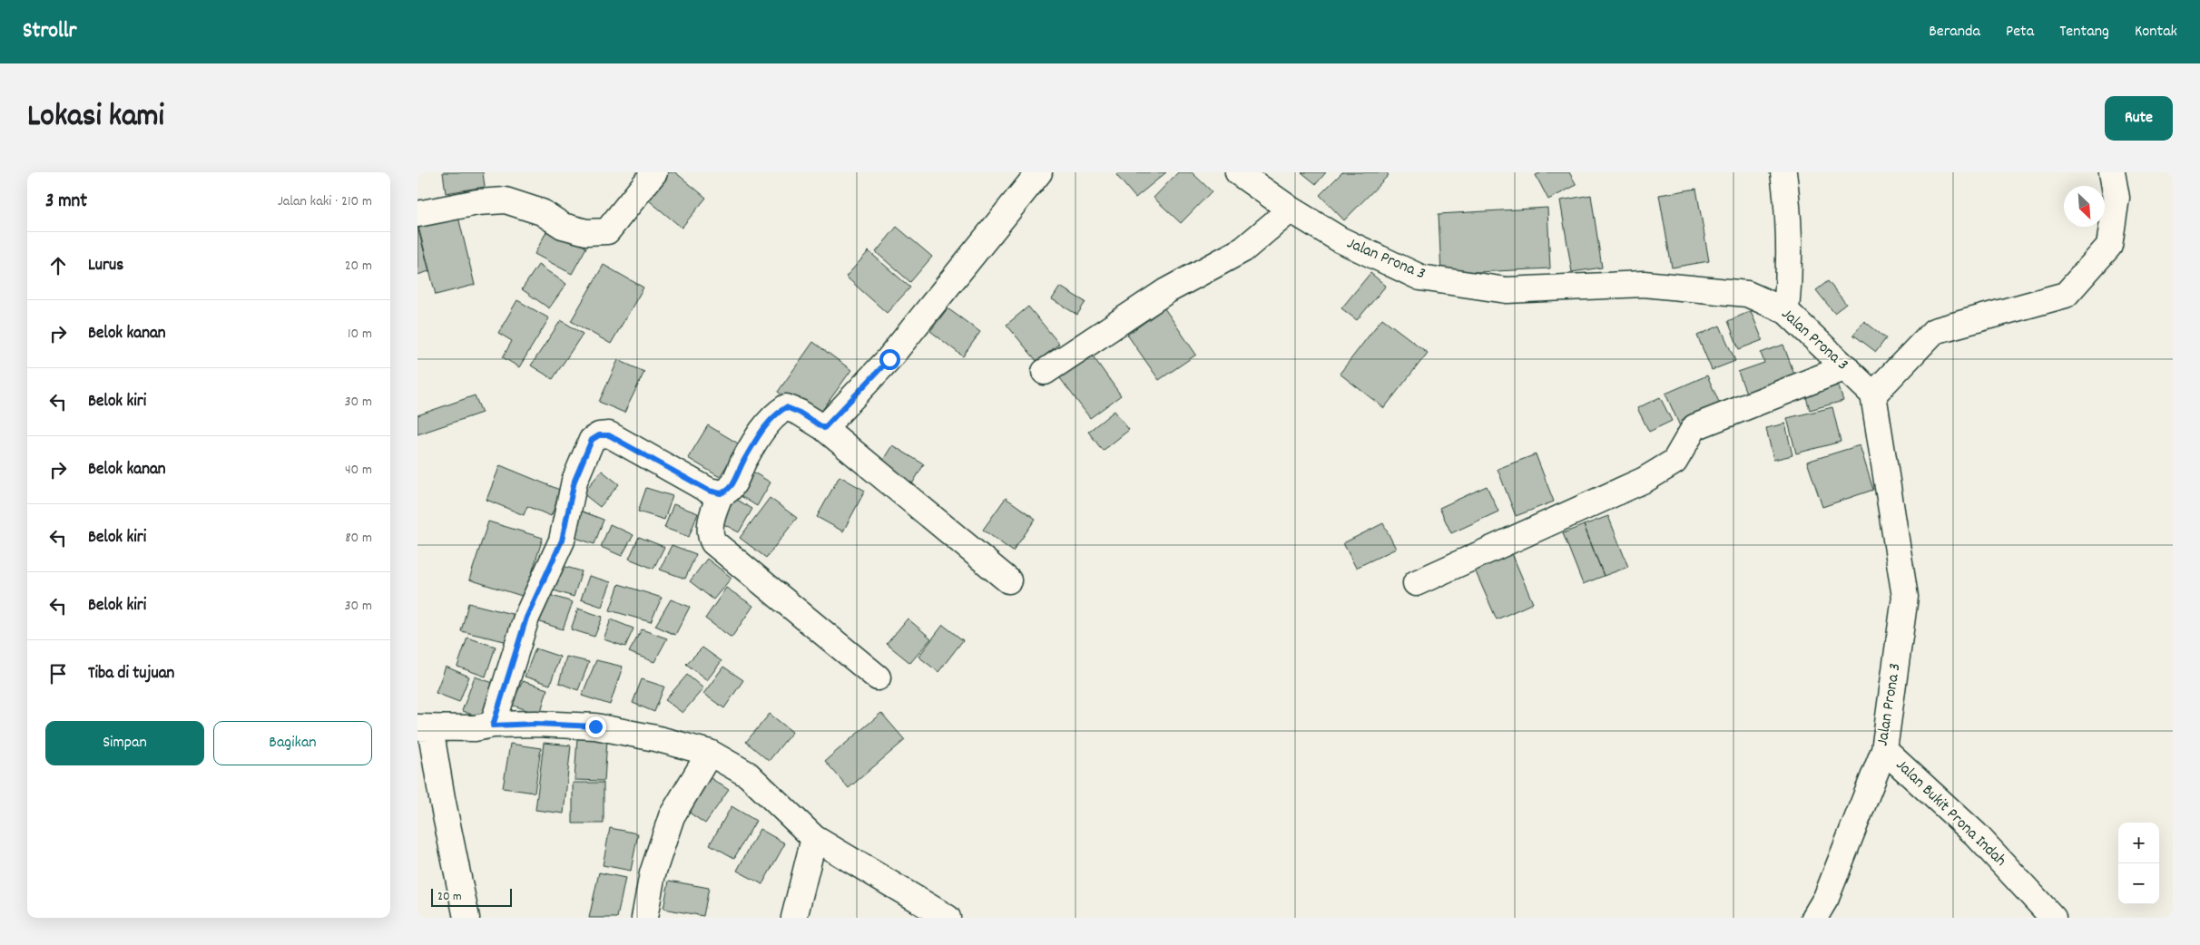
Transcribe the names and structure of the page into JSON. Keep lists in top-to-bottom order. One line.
{"streets":{"street":["Jalan Prona 3","Jalan Bukit Prona Indah"]},"crossings":[["Jalan Prona 3","Jalan Bukit Prona Indah"]],"scale_bar":"20 m","north":"bottom right","page":{"header":"Strollr","nav":["Beranda","Peta","Tentang","Kontak"],"title":"Lokasi kami","buttons":["Rute",["Simpan","Bagikan"]],"heading":["3 mnt","Jalan kaki · 210 m"],"list":[["Lurus","20 m"],["Belok kanan","10 m"],["Belok kiri","30 m"],["Belok kanan","40 m"],["Belok kiri","80 m"],["Belok kiri","30 m"],"Tiba di tujuan"],"map_buttons":["+","−"],"scale":"20 m"}}
